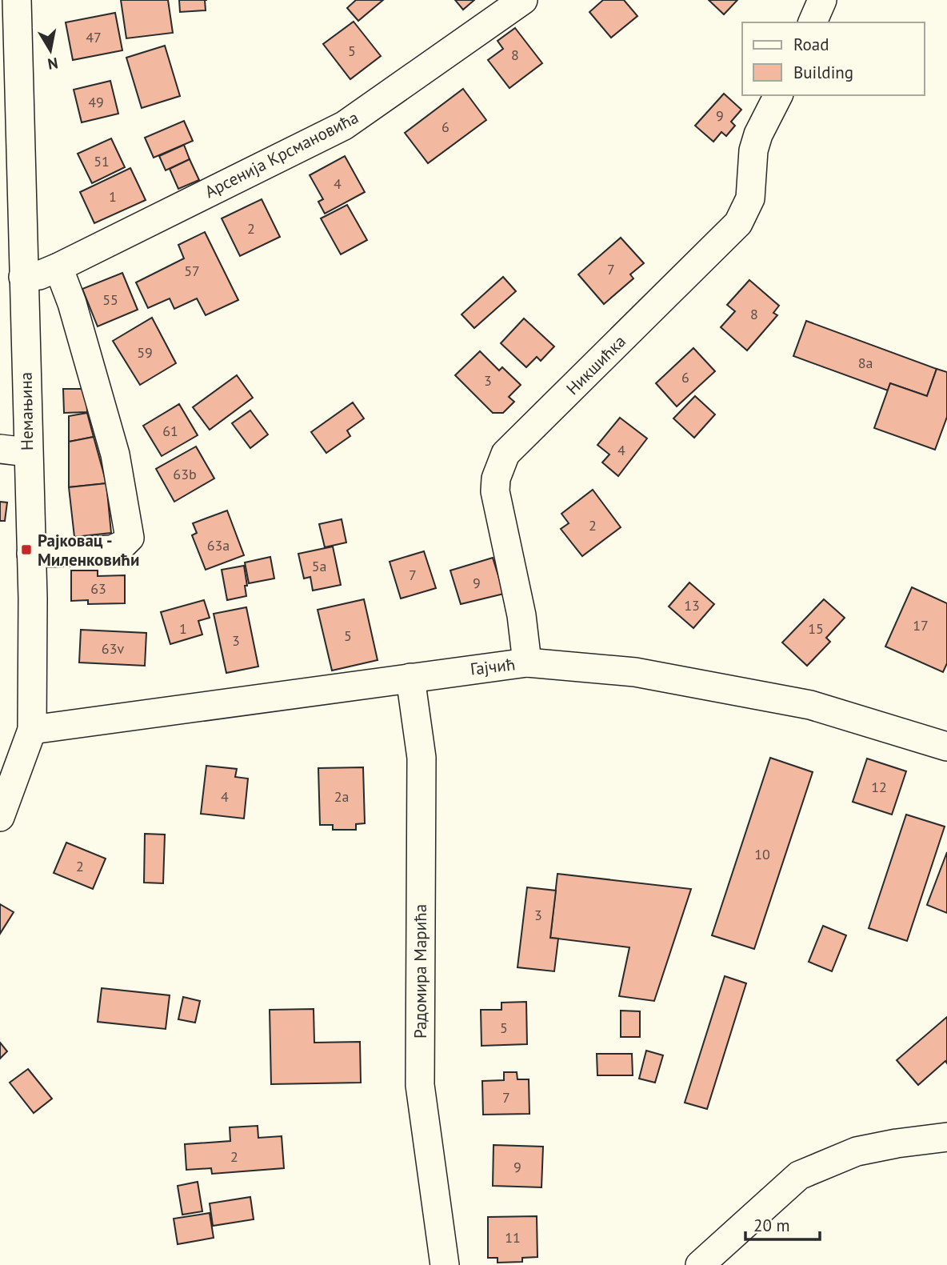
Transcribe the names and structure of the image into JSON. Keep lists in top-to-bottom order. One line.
{"streets":{"street":["Арсенија Крсмановића","Никшићка","Немањина","Гајчић","Радомира Марића"]},"crossings":[["Арсенија Крсмановића","Немањина"],["Никшићка","Гајчић"],["Немањина","Гајчић"],["Гајчић","Радомира Марића"]],"places":{"transit":["Рајковац - Миленковићи"]},"house_numbers":["47","5","8","49","9","6","51","4","1","2","7","57","55","8","59","8a","6","3","61","4","63b","2","63a","5a","7","9","63","13","17","1","15","5","3","63v","12","4","2a","10","2","3","5","7","2","9","11"],"legend":["Road","Building"],"scale_bar":"20 m","north":"bottom"}
